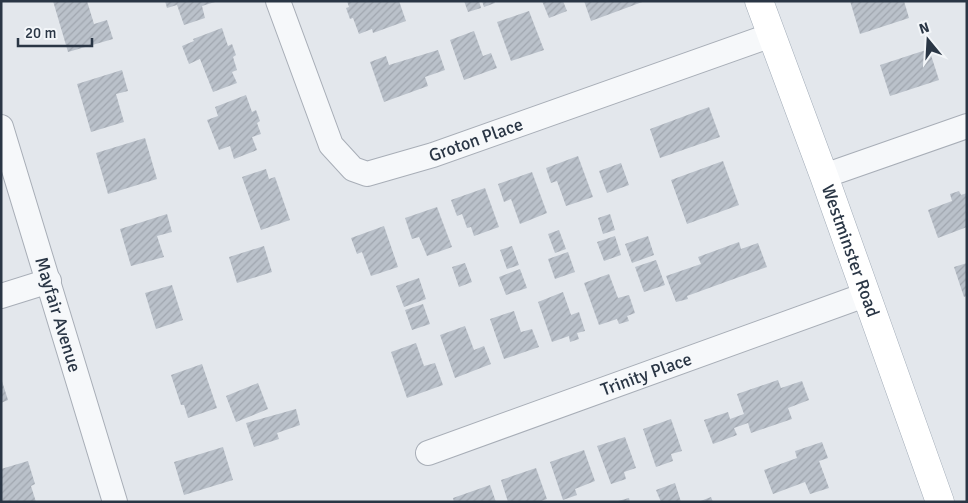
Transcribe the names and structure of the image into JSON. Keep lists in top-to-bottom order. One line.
{"streets":{"main road":["Westminster Road"],"street":["Groton Place","Mayfair Avenue","Trinity Place"]},"crossings":[["Groton Place","Westminster Road"],["Westminster Road","Trinity Place"]],"scale_bar":"20 m","north":"top"}
